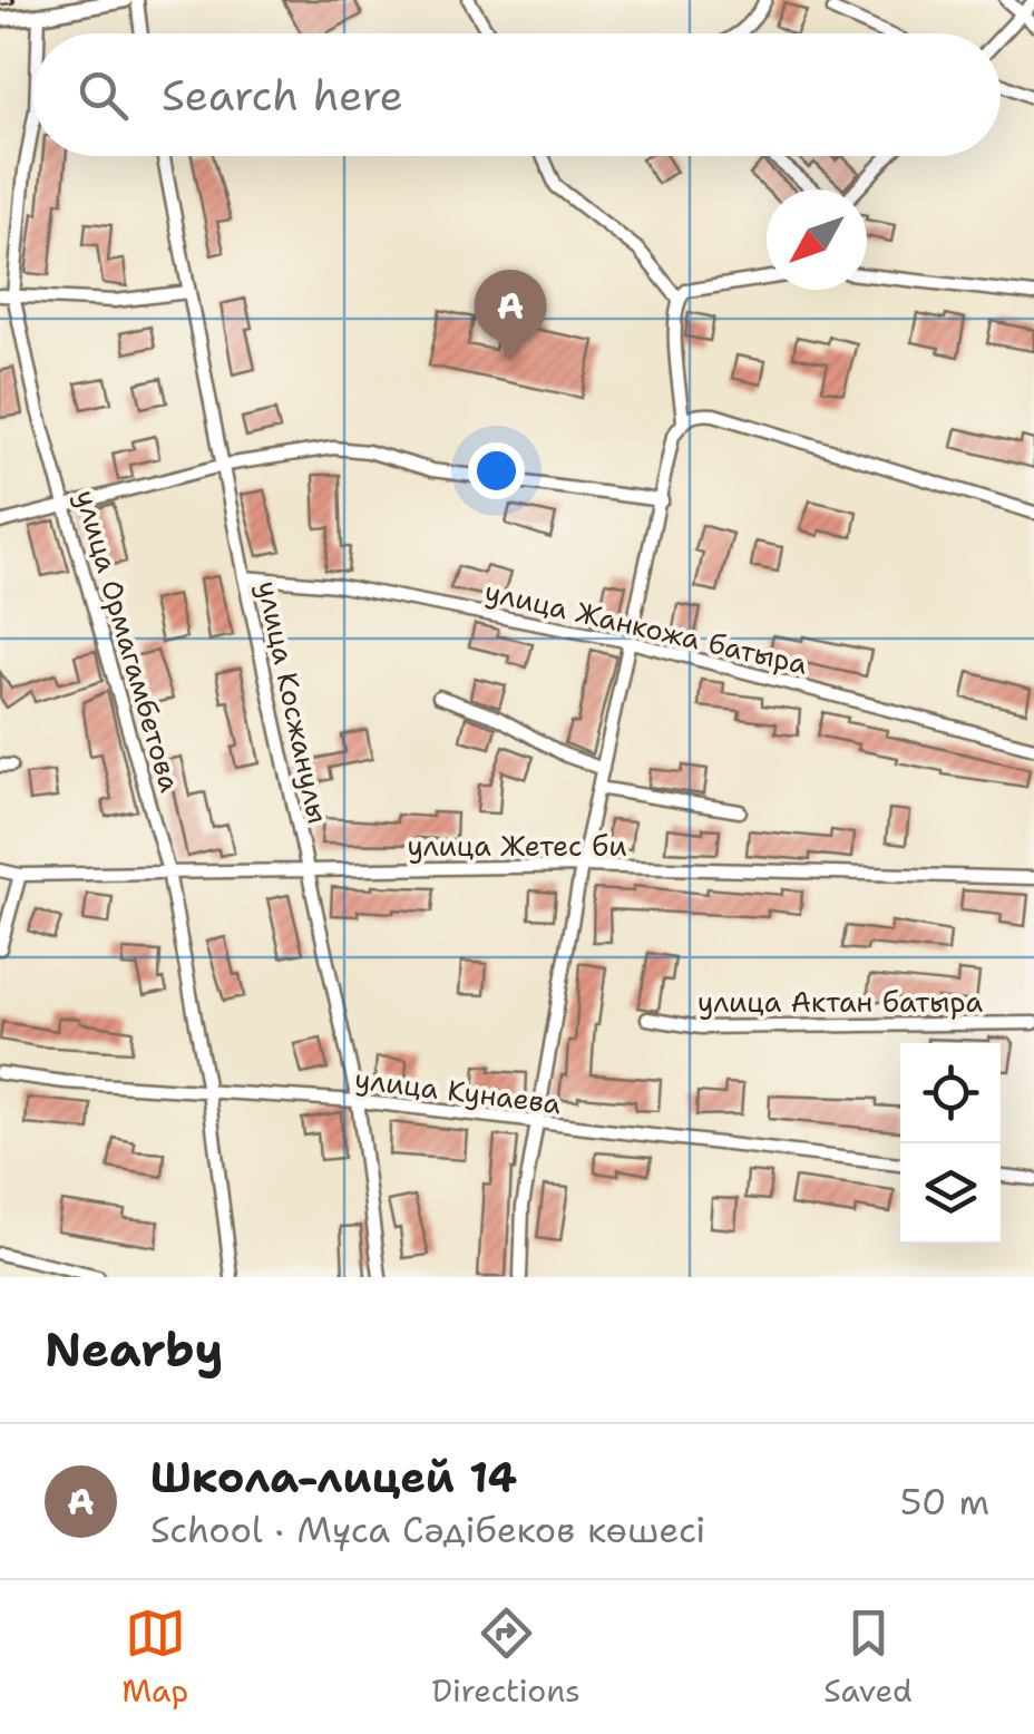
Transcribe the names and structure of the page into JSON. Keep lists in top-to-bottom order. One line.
{"streets":{"street":["улица Жанкожа батыра","улица Ормагамбетова","улица Косжанулы","улица Жетес би","улица Актан батыра","улица Кунаева"]},"crossings":[["улица Жанкожа батыра","улица Косжанулы"],["улица Ормагамбетова","улица Жетес би"],["улица Ормагамбетова","улица Кунаева"],["улица Косжанулы","улица Жетес би"],["улица Косжанулы","улица Кунаева"]],"north":"bottom left","page":{"search":"Search here","pins":"A","heading":"Nearby","list":[{"mark":"A","name":"Школа-лицей 14","note":"School · Мұса Сәдібеков көшесі","value":"50 m"}],"nav":["Map","Directions","Saved"]}}
